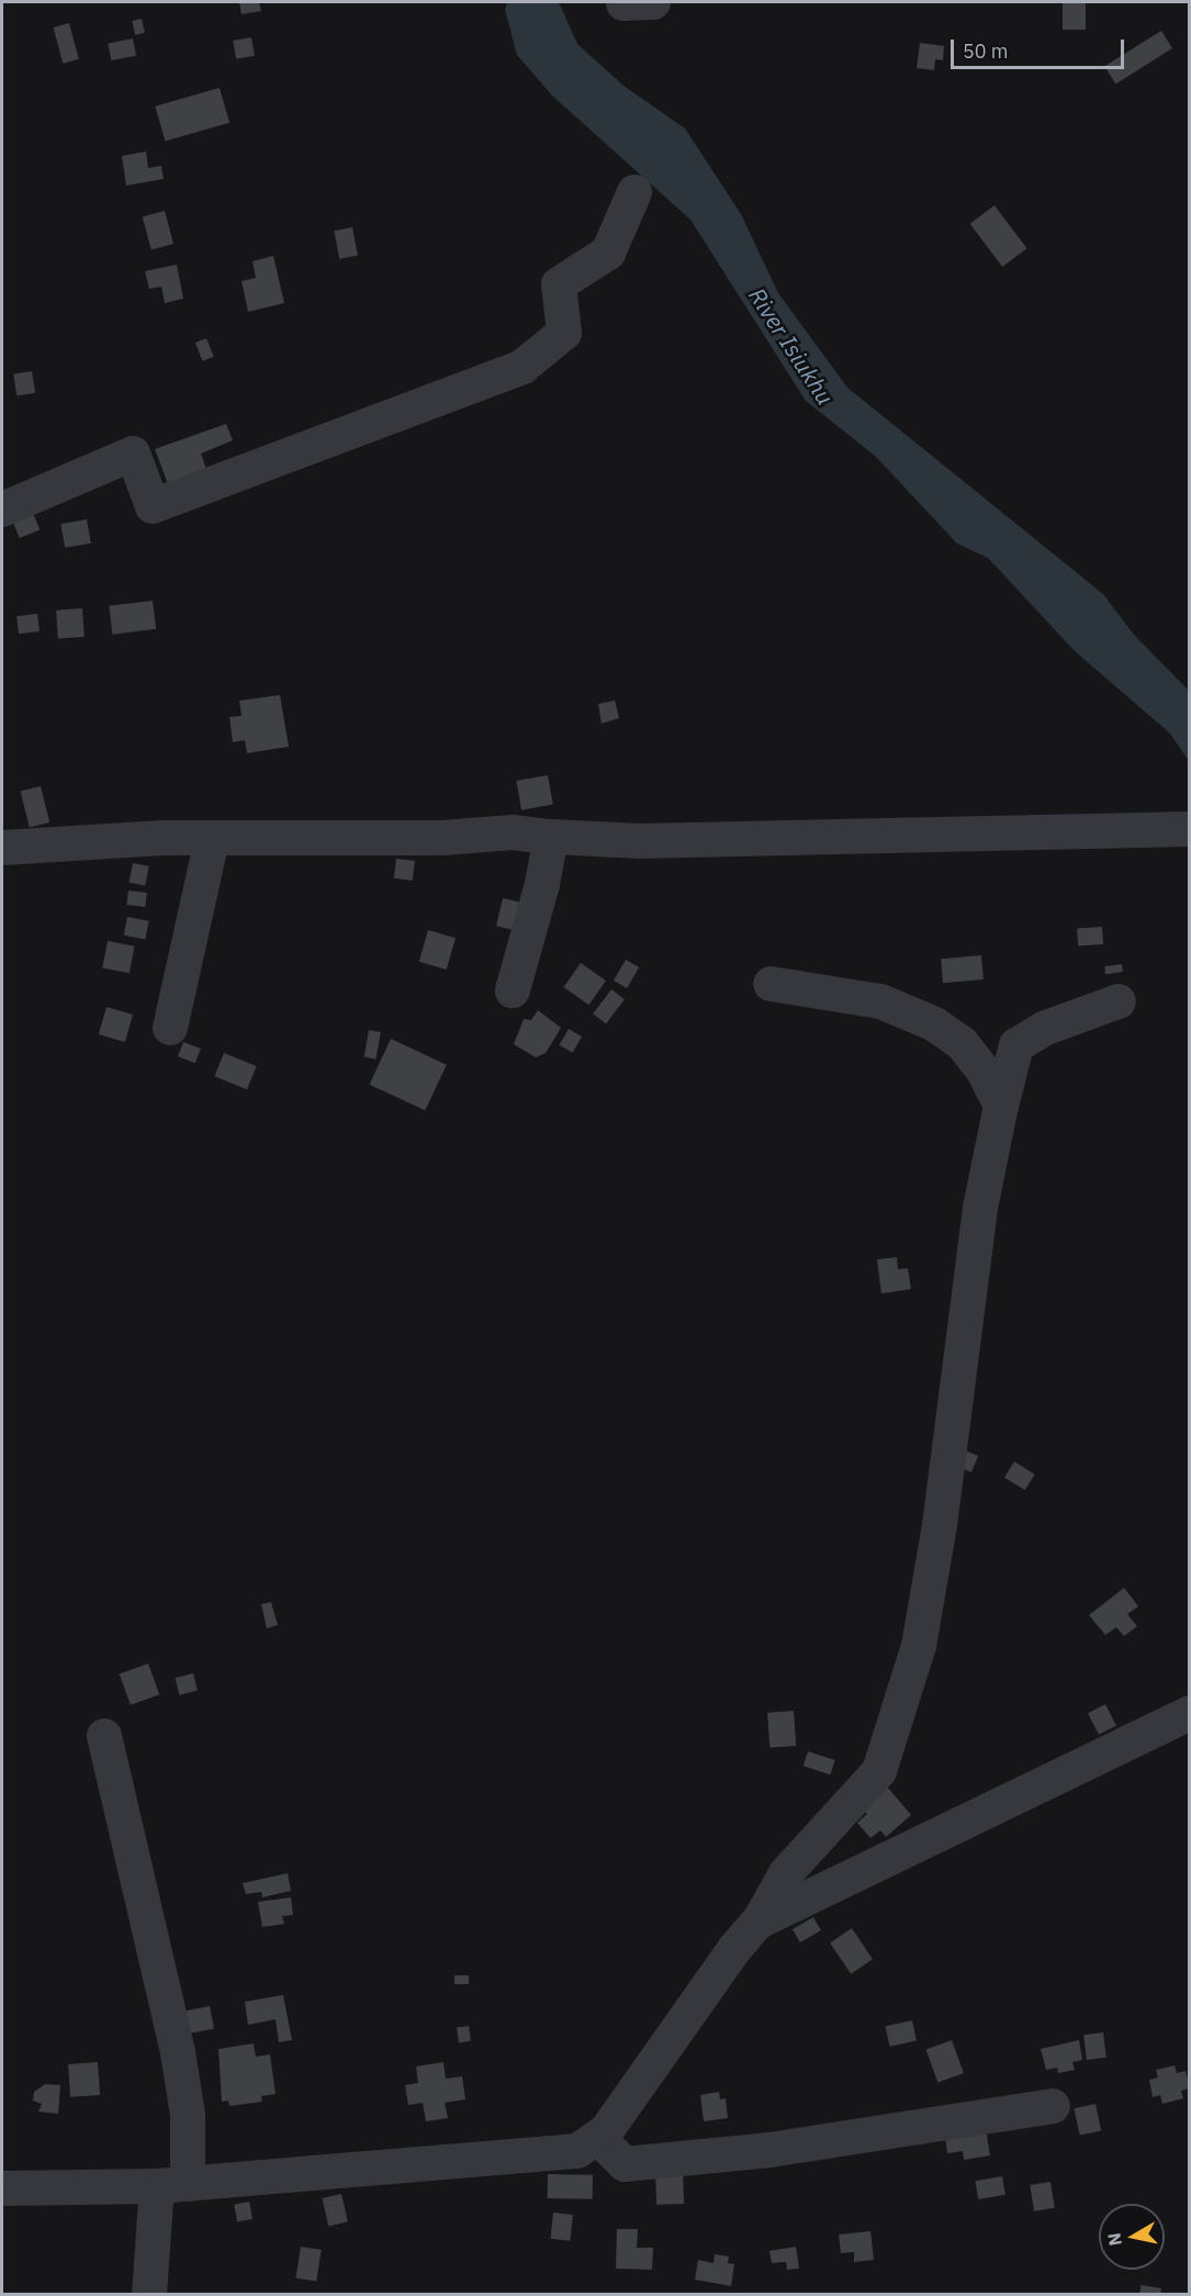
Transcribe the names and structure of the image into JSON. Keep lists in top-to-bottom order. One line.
{"water":["River Isiukhu"],"scale_bar":"50 m","north":"left"}
